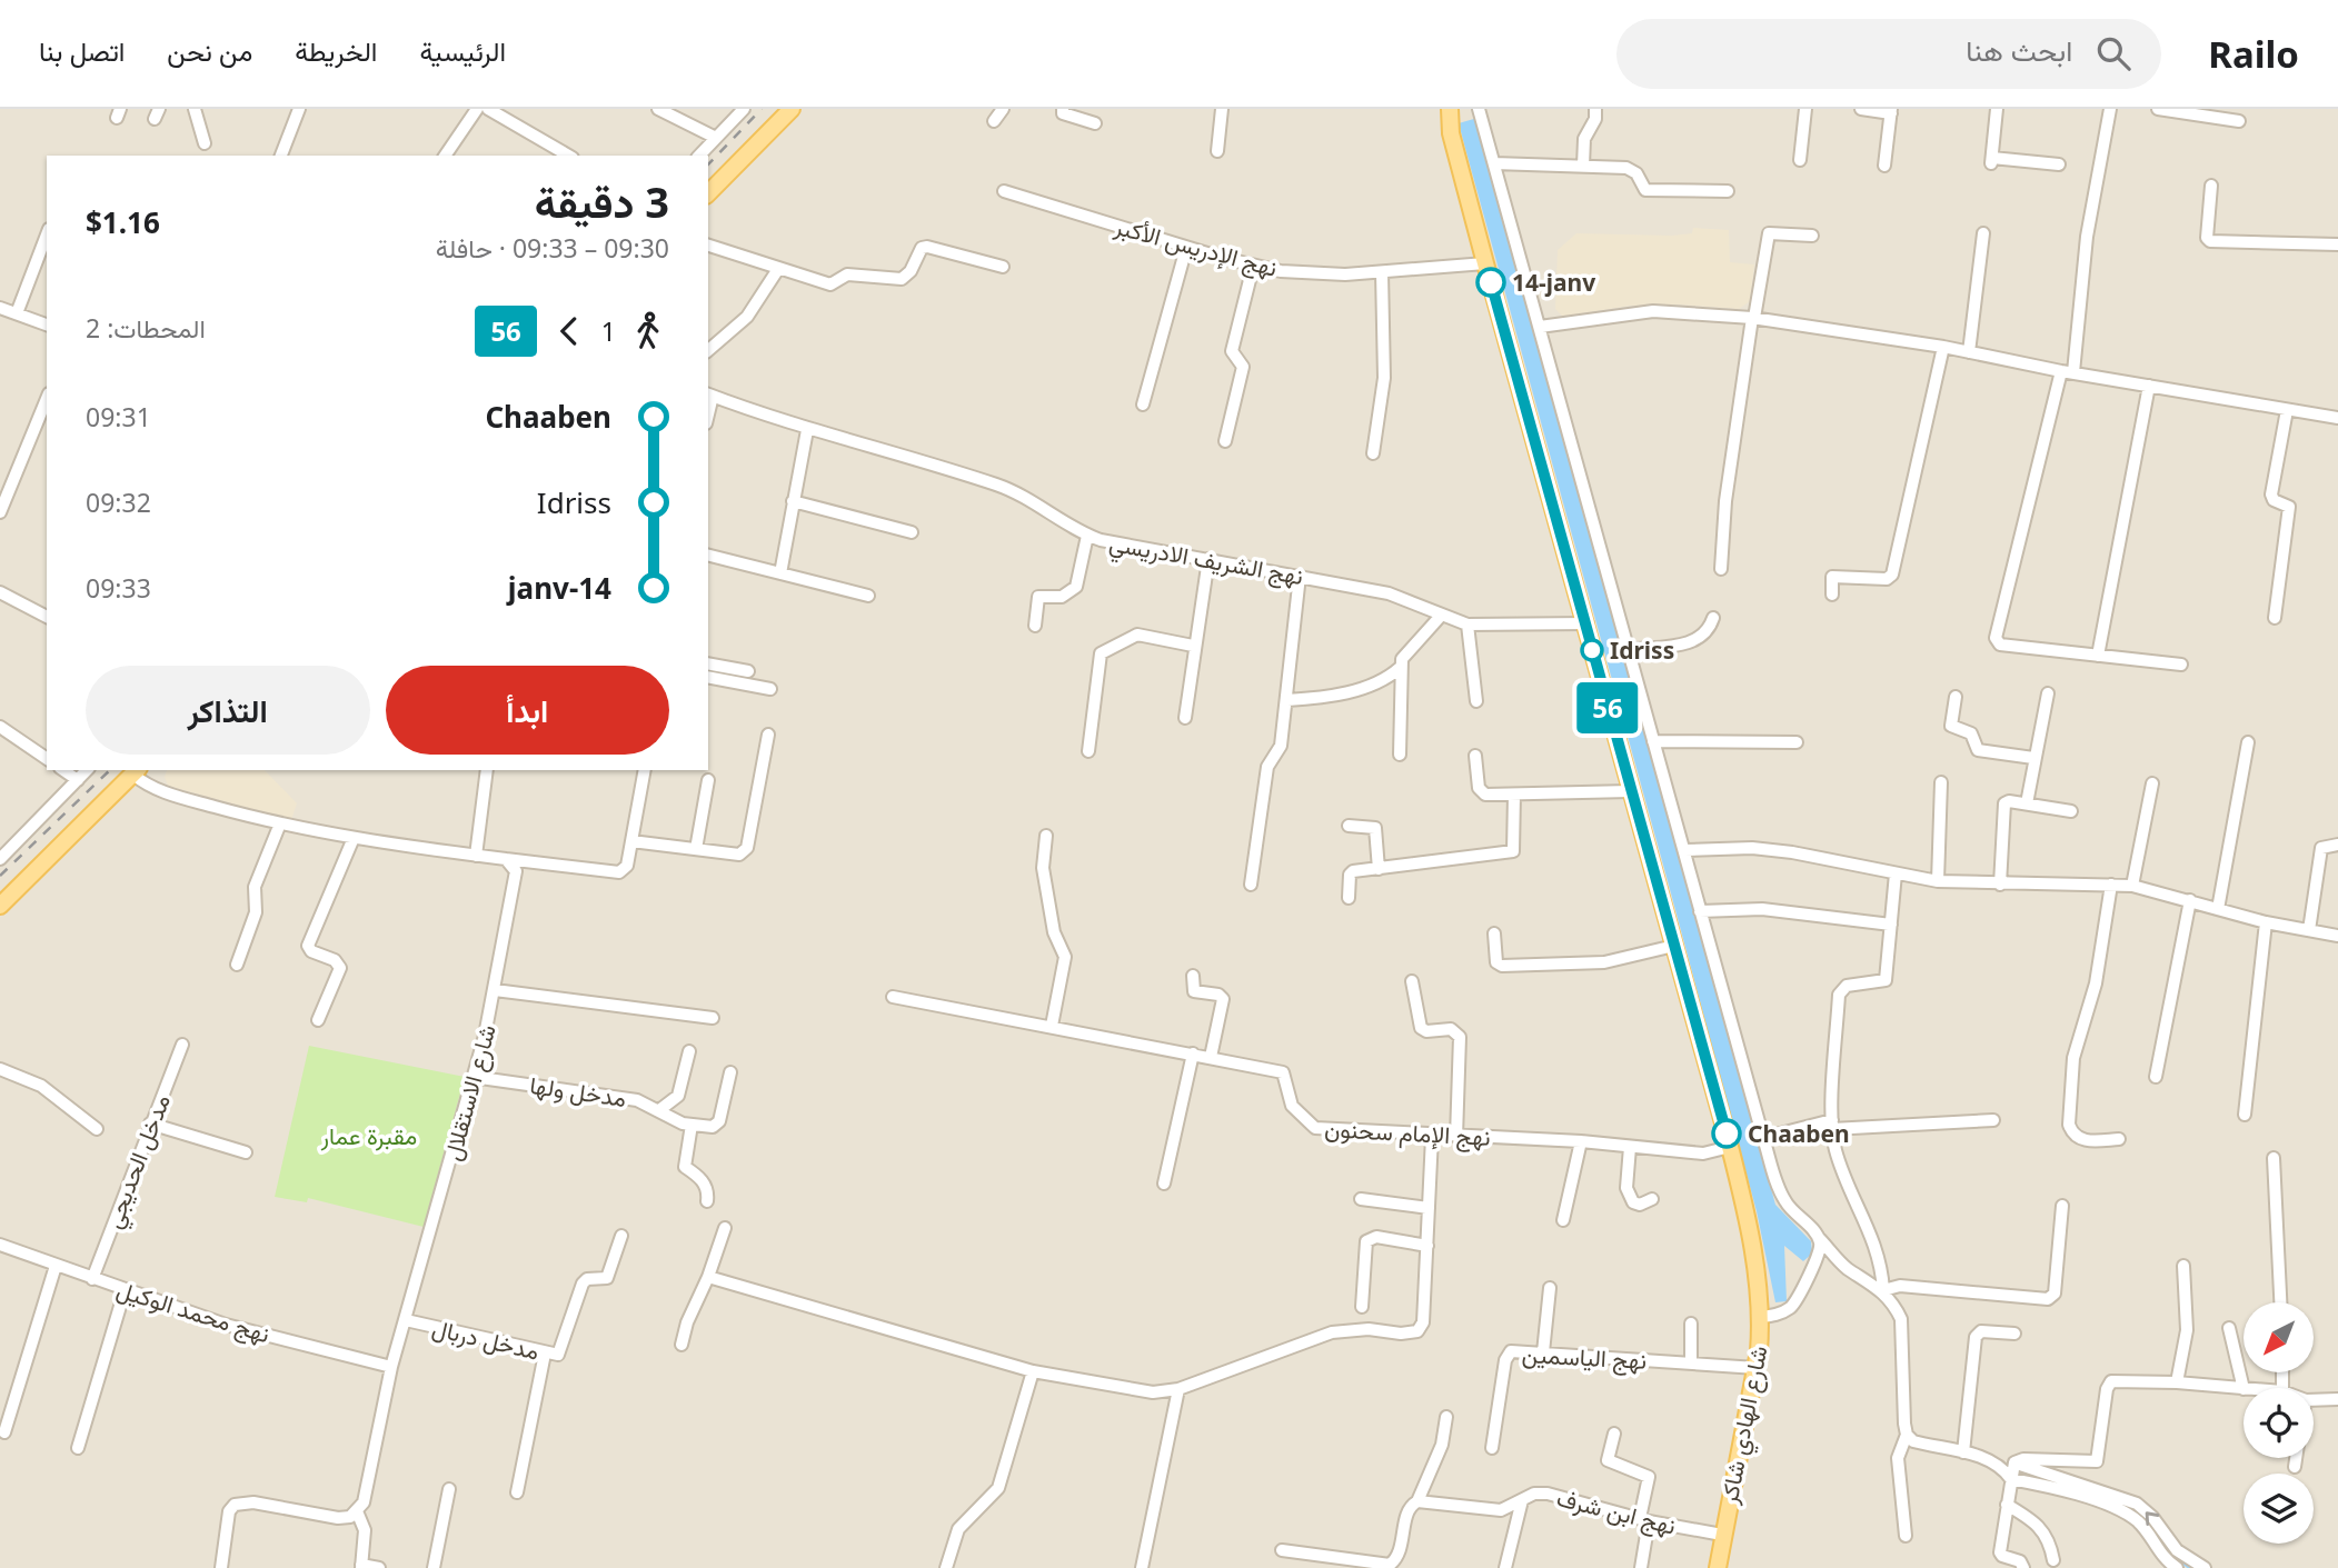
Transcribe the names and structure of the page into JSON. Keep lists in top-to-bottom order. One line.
{"streets":{"main road":["شارع الهادي شاكر"],"street":["نهج الإدريس الأكبر","نهج الشريف الادريسي","مدخل ولها","شارع الاستقلال","نهج الإمام سحنون","مدخل الحديجي","نهج محمد الوكيل","مدخل دربال","نهج الياسمين","نهج ابن شرف"]},"crossings":[["نهج الإدريس الأكبر","شارع الهادي شاكر"],["نهج الشريف الادريسي","شارع الهادي شاكر"],["مدخل ولها","شارع الاستقلال"],["شارع الاستقلال","نهج محمد الوكيل"],["شارع الاستقلال","مدخل دربال"],["نهج الإمام سحنون","شارع الهادي شاكر"],["مدخل الحديجي","نهج محمد الوكيل"],["نهج الياسمين","شارع الهادي شاكر"],["شارع الهادي شاكر","نهج ابن شرف"]],"parks":["مقبرة عمار"],"places":["14-janv","Idriss","Chaaben"],"lines":["bus line 56"],"north":"bottom left","page":{"header":"Railo","search":"ابحث هنا","nav":["الرئيسية","الخريطة","من نحن","اتصل بنا"],"on_map":"56","heading":["3 دقيقة","09:30 – 09:33 · حافلة","$1.16"],"legs":["1","56","المحطات: 2"],"list":[{"name":"Chaaben","value":"09:31"},{"name":"Idriss","value":"09:32"},{"name":"14-janv","value":"09:33"}],"buttons":["ابدأ","التذاكر"]}}
